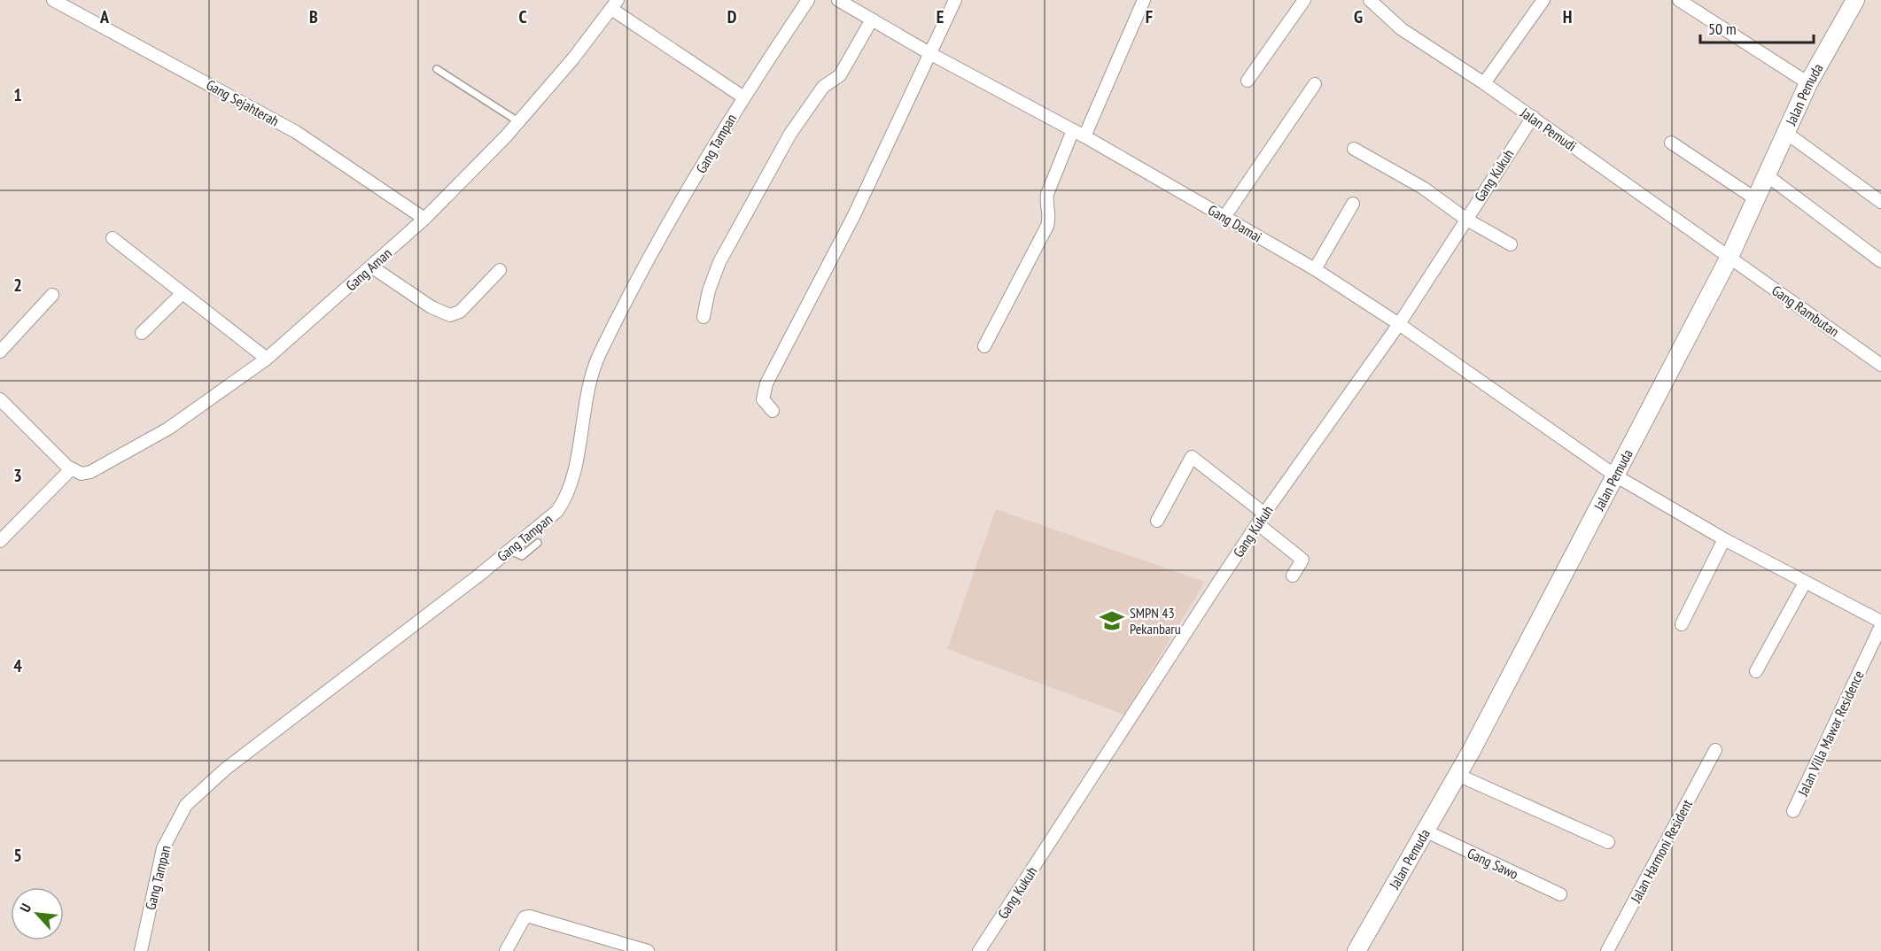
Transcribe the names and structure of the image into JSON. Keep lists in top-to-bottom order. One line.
{"streets":{"main road":["Jalan Pemuda"],"street":["Gang Sejahterah","Jalan Pemudi","Gang Tampan","Gang Kukuh","Gang Damai","Gang Aman","Gang Rambutan","Jalan Villa Mawar Residence","Jalan Harmoni Resident","Gang Sawo"]},"crossings":[["Jalan Pemuda","Jalan Pemudi"],["Jalan Pemuda","Gang Damai"],["Jalan Pemuda","Gang Rambutan"],["Jalan Pemuda","Gang Sawo"],["Gang Sejahterah","Gang Aman"],["Jalan Pemudi","Gang Kukuh"],["Jalan Pemudi","Gang Rambutan"],["Gang Kukuh","Gang Damai"],["Gang Damai","Jalan Villa Mawar Residence"]],"places":{"school or university":["SMPN 43 Pekanbaru"]},"scale_bar":"50 m","north":"top left","grid":{"columns":["A","B","C","D","E","F","G","H"],"rows":["1","2","3","4","5"]}}
